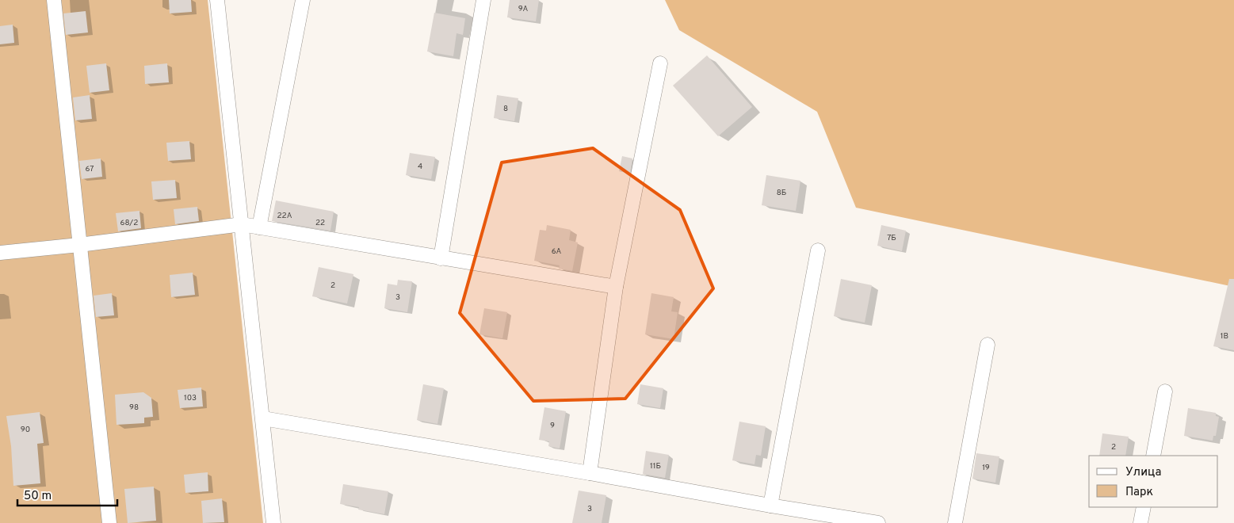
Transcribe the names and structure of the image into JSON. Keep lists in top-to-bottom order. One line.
{"house_numbers":["9А","8","4","67","8Б","22А","68/2","22","7Б","6А","2","3","1В","103","98","9","90","2","11Б","19","3"],"legend":["Улица","Парк"],"scale_bar":"50 m"}
